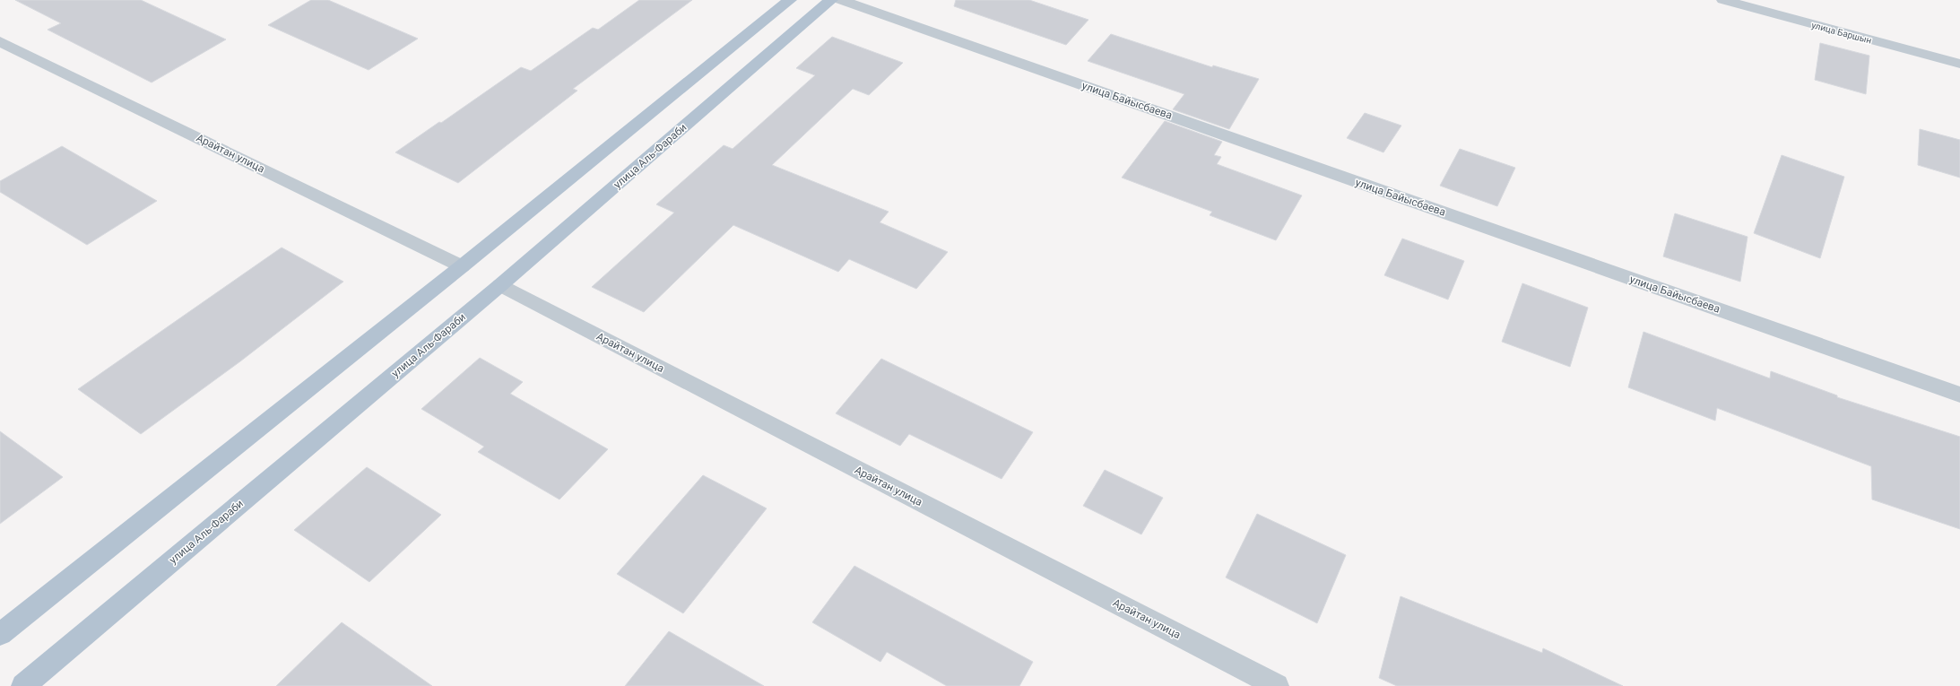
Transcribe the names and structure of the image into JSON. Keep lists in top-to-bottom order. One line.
{"streets":{"main road":["улица Аль-Фараби"],"street":["улица Баршын","улица Байысбаева","Арайтан улица"]},"crossings":[["Арайтан улица","улица Аль-Фараби"]]}
